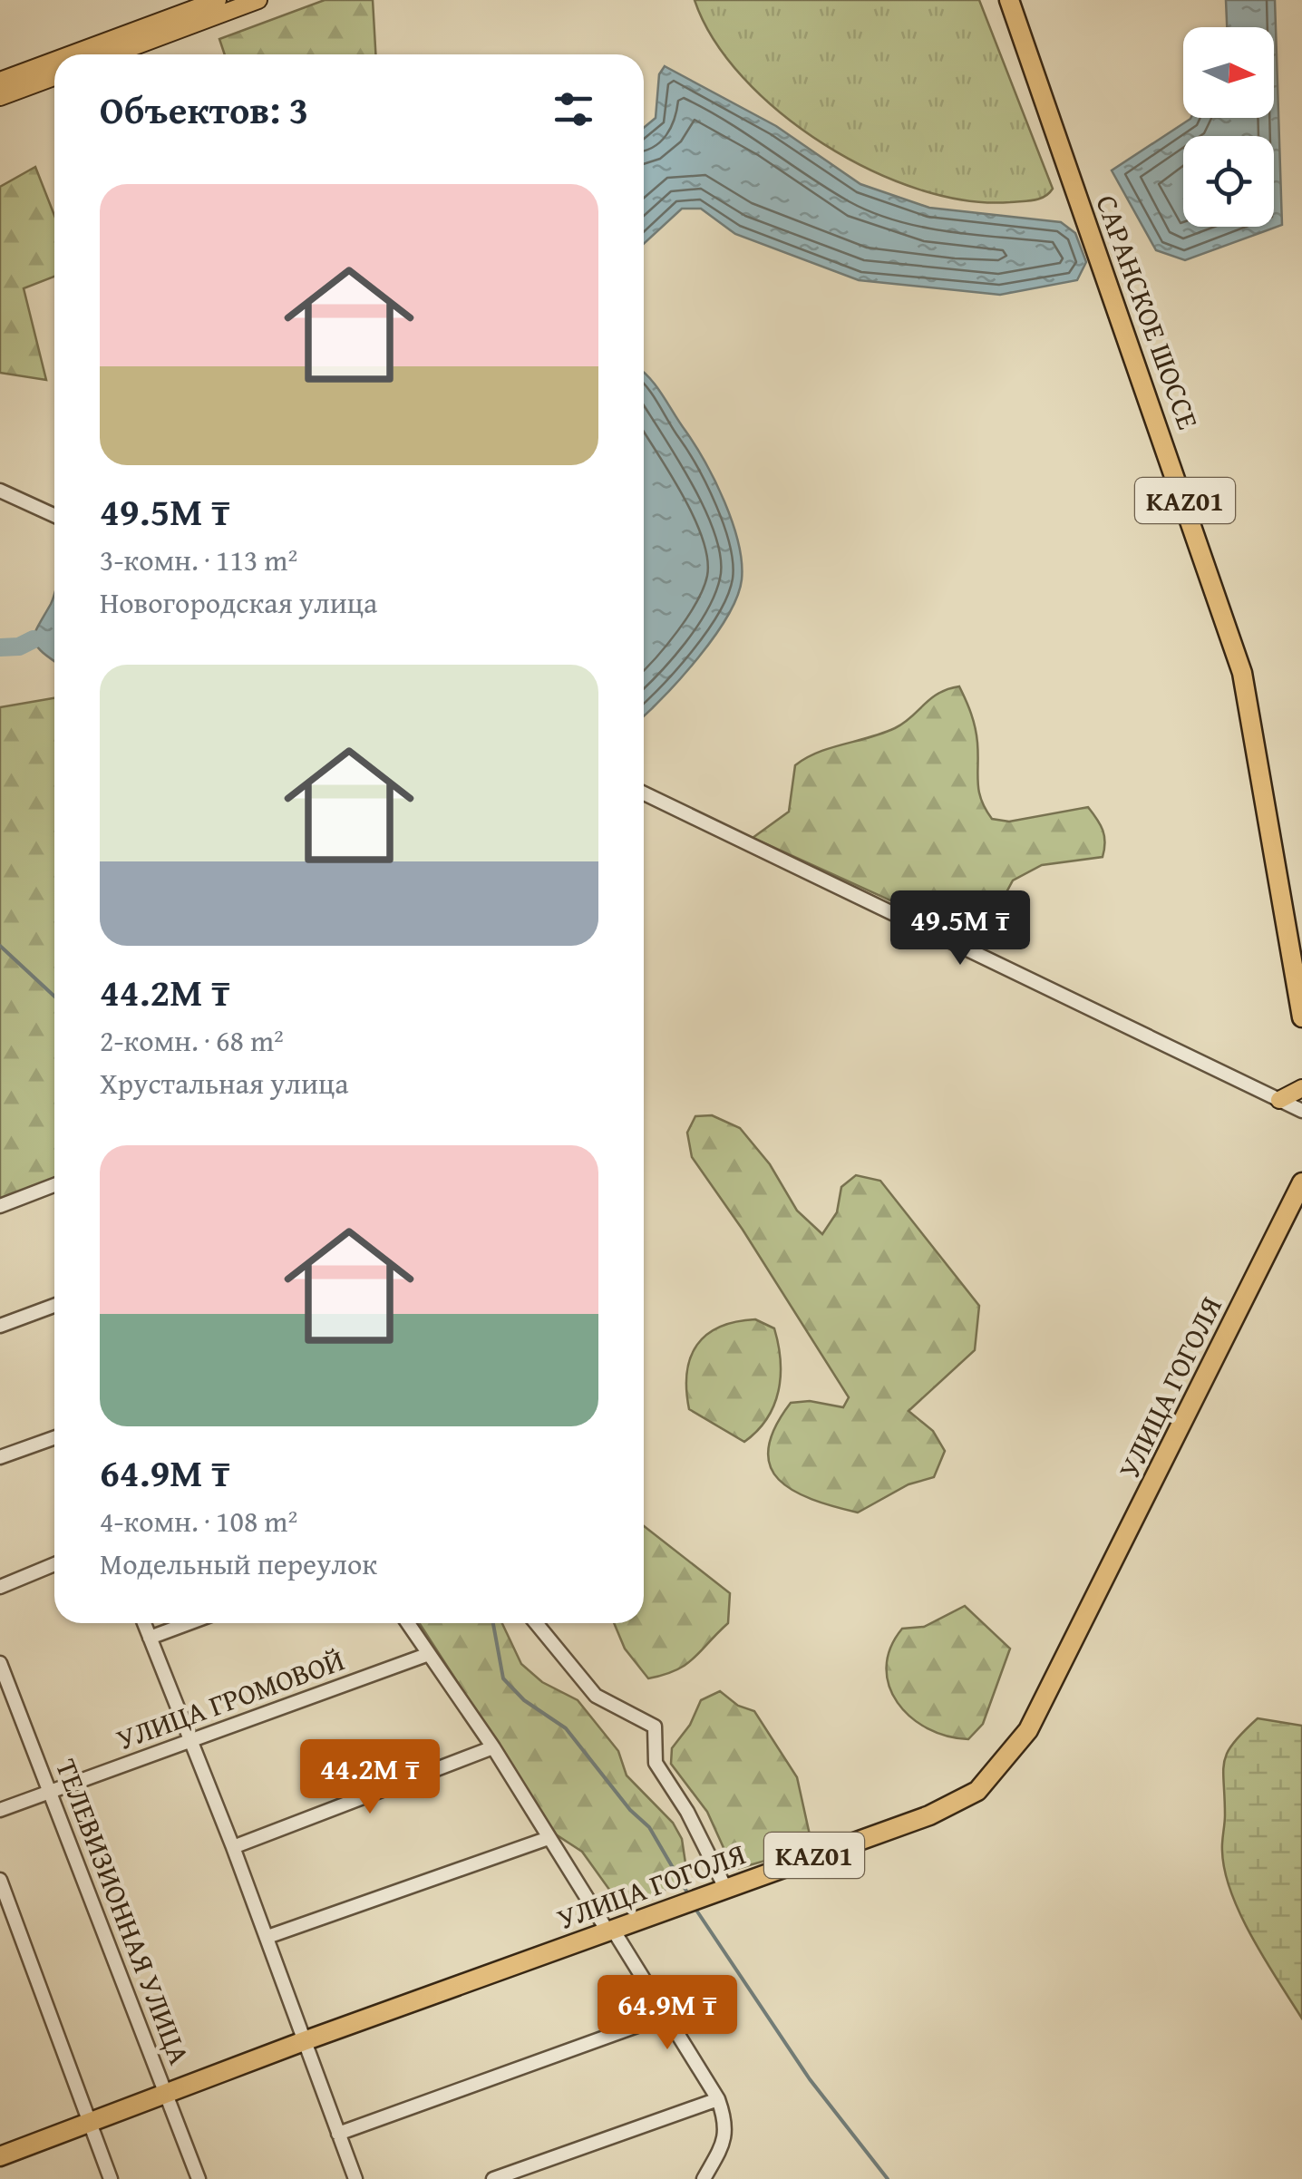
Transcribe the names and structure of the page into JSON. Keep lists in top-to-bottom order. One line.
{"streets":{"highway":["САРАНСКОЕ ШОССЕ","KAZ01","УЛИЦА ГОГОЛЯ","KАZ01"],"street":["УЛИЦА ГРОМОВОЙ","ТЕЛЕВИЗИОННАЯ УЛИЦА"]},"crossings":[["УЛИЦА ГОГОЛЯ","ТЕЛЕВИЗИОННАЯ УЛИЦА"],["УЛИЦА ГРОМОВОЙ","ТЕЛЕВИЗИОННАЯ УЛИЦА"]],"north":"right","page":{"heading":"Объектов: 3","list":[{"name":"49.5M ₸","note":"3-комн. · 113 m² · Новогородская улица"},{"name":"44.2M ₸","note":"2-комн. · 68 m² · Хрустальная улица"},{"name":"64.9M ₸","note":"4-комн. · 108 m² · Модельный переулок"}],"price":["49.5M ₸","44.2M ₸","64.9M ₸"]}}
